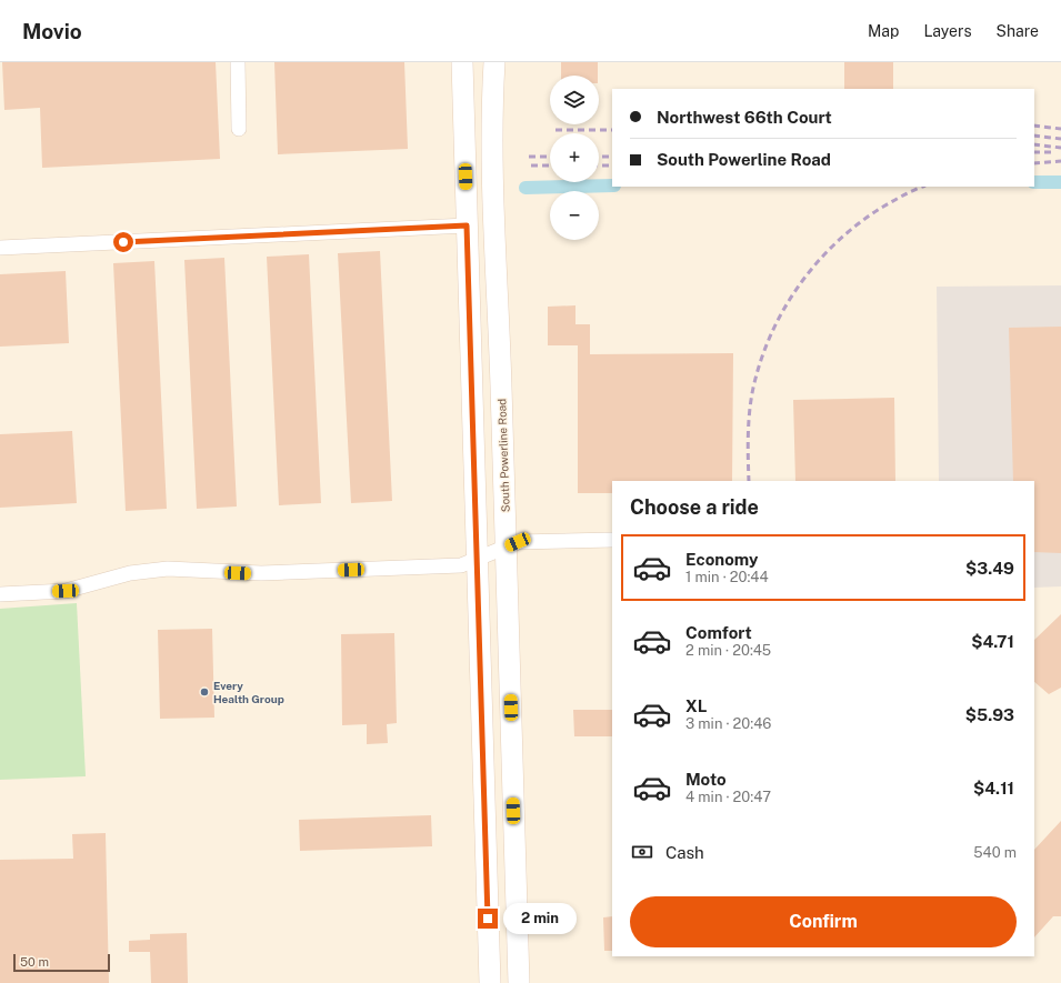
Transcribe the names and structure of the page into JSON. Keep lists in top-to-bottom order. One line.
{"streets":{"main road":["South Powerline Road"]},"places":["Every Health Group"],"scale_bar":"50 m","page":{"header":"Movio","nav":["Map","Layers","Share"],"map_buttons":["+","−"],"banner":["Northwest 66th Court","South Powerline Road"],"heading":"Choose a ride","list":[{"name":"Economy","note":"1 min · 20:44","value":"$3.49"},{"name":"Comfort","note":"2 min · 20:45","value":"$4.71"},{"name":"XL","note":"3 min · 20:46","value":"$5.93"},{"name":"Moto","note":"4 min · 20:47","value":"$4.11"}],"pay":["Cash","540 m"],"buttons":"Confirm","bubble":"2 min","scale":"50 m"}}
